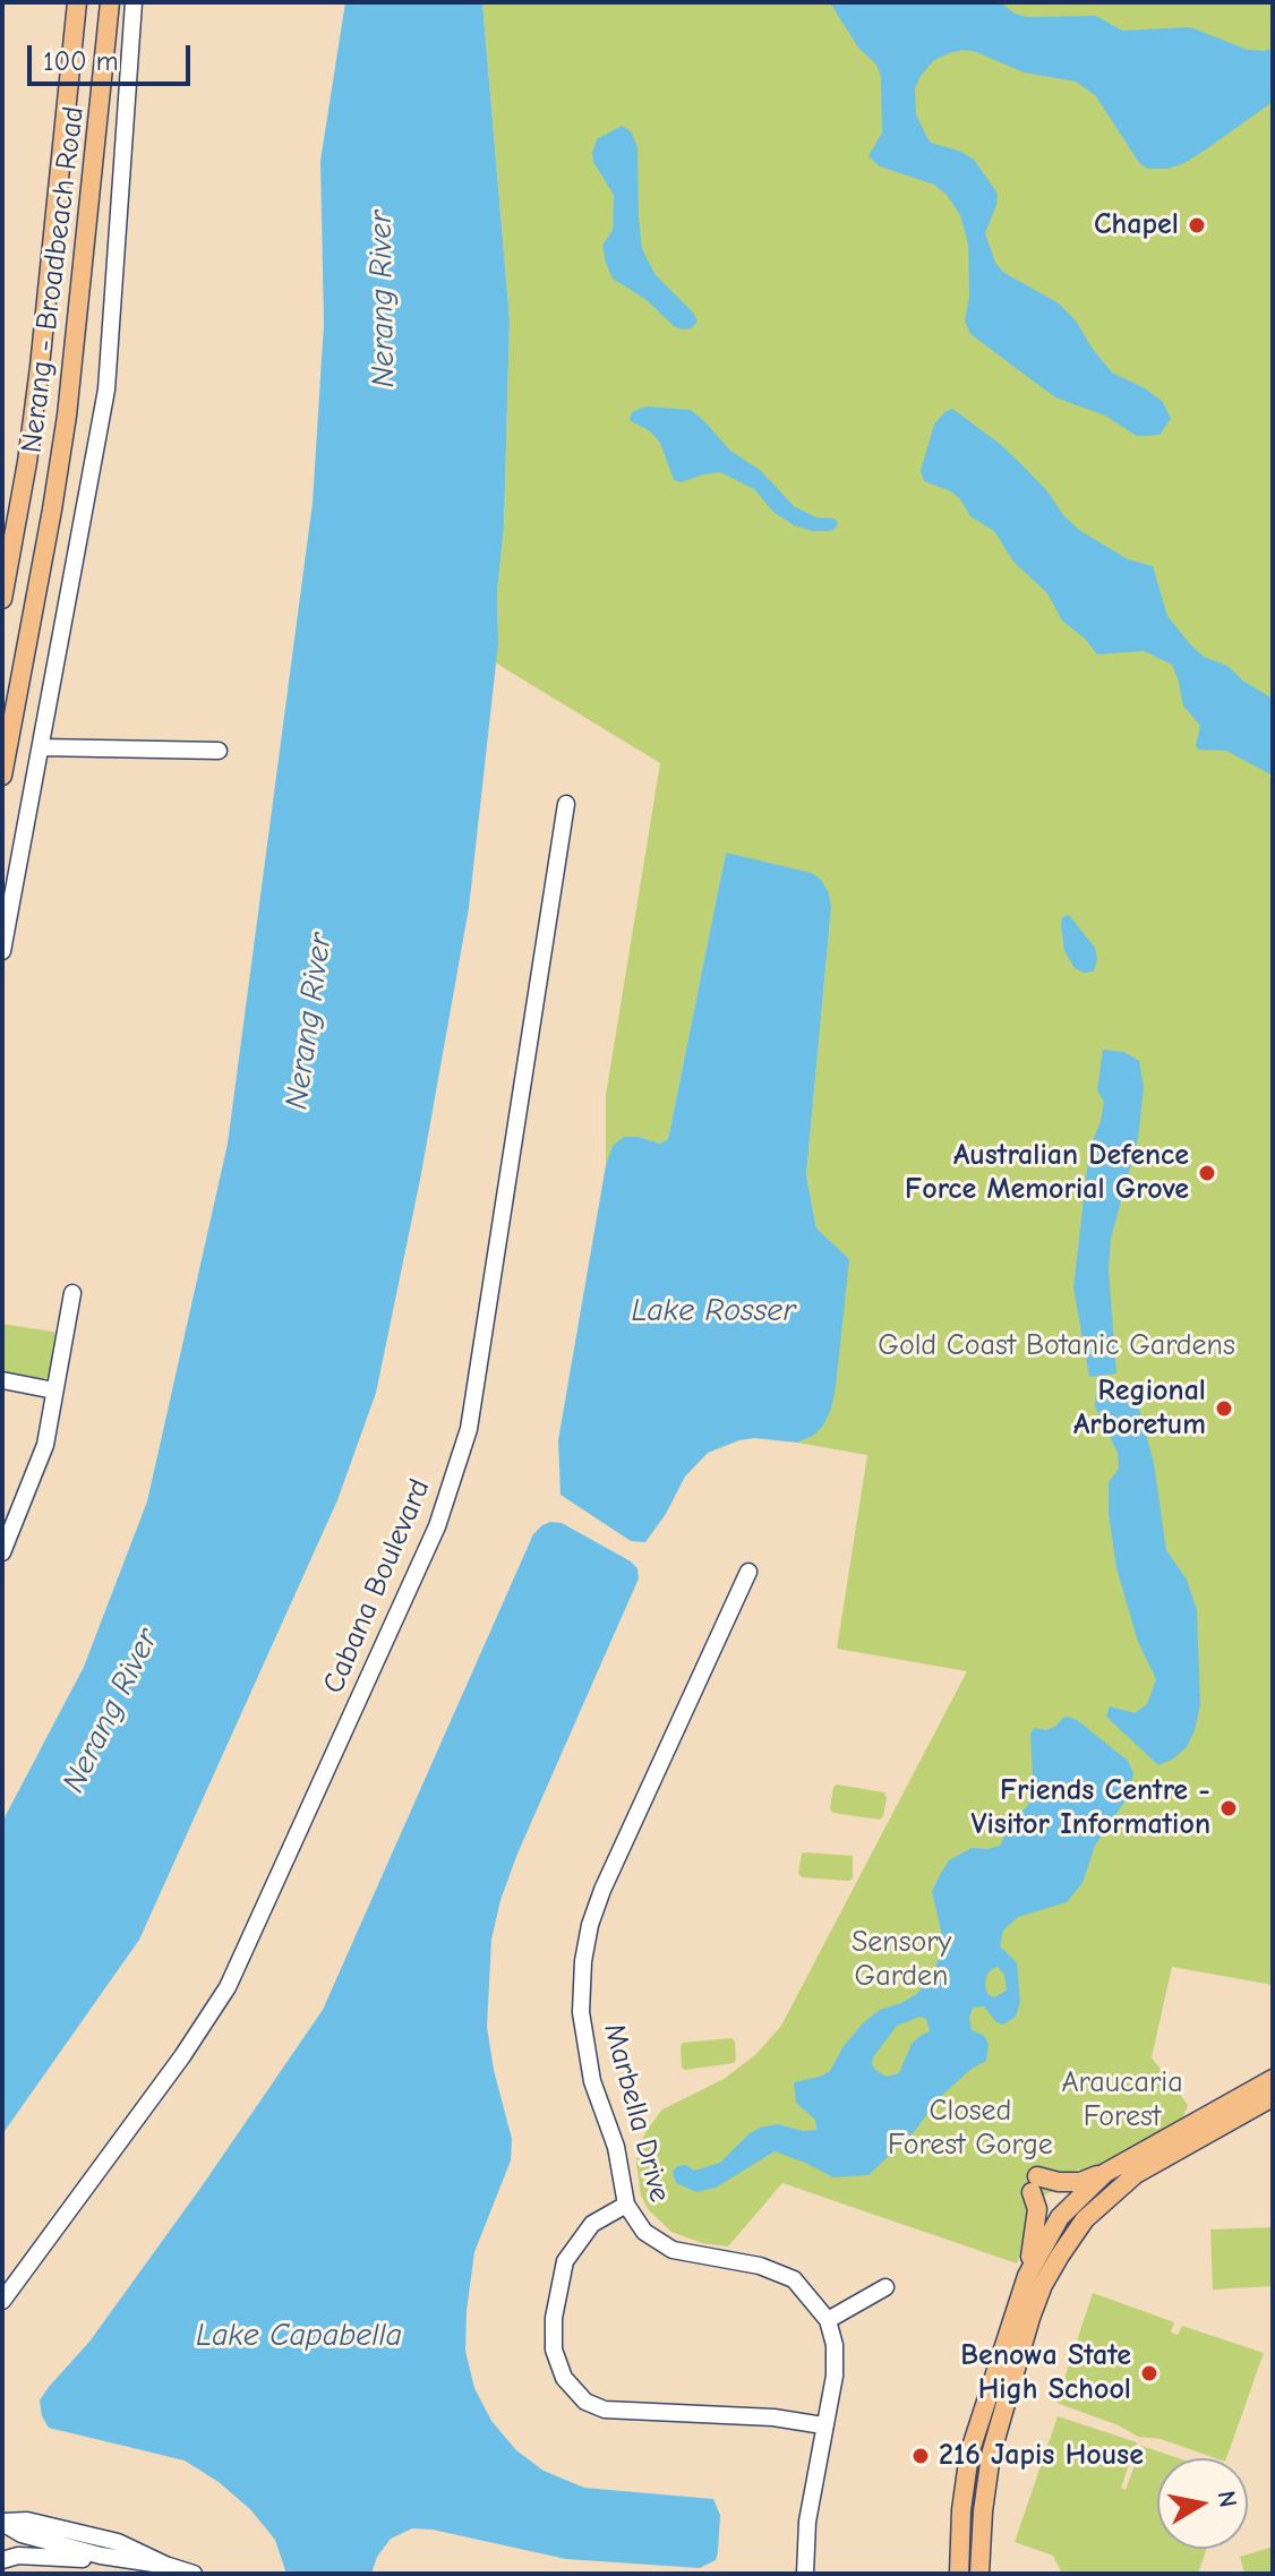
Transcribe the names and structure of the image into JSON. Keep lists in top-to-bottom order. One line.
{"streets":{"main road":["Nerang - Broadbeach Road"],"street":["Cabana Boulevard","Marbella Drive"]},"water":["Nerang River","Lake Rosser","Lake Capabella"],"parks":["Gold Coast Botanic Gardens","Sensory Garden","Araucaria Forest","Closed Forest Gorge"],"places":["Chapel","Australian Defence Force Memorial Grove","Regional Arboretum","Friends Centre - Visitor Information","Benowa State High School","216 Japis House"],"scale_bar":"100 m","north":"right"}
